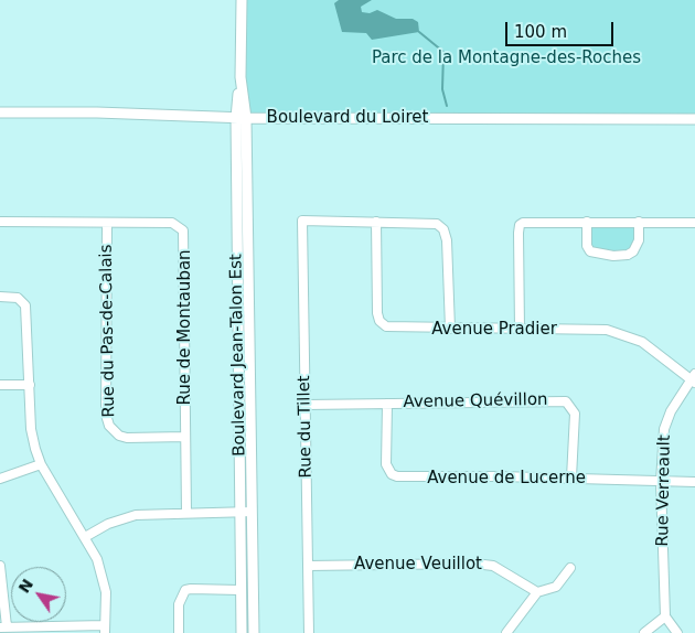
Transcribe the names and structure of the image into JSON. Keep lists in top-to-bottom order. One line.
{"streets":{"street":["Boulevard du Loiret","Rue de Montauban","Avenue Pradier","Rue du Pas-de-Calais","Boulevard Jean-Talon Est","Avenue Quévillon","Rue du Tillet","Avenue de Lucerne","Rue Verreault","Avenue Veuillot"]},"crossings":[["Boulevard du Loiret","Boulevard Jean-Talon Est"],["Rue de Montauban","Rue du Pas-de-Calais"],["Avenue Pradier","Rue du Tillet"],["Avenue Pradier","Rue Verreault"],["Avenue Quévillon","Rue du Tillet"],["Avenue Quévillon","Avenue de Lucerne"],["Rue du Tillet","Avenue Veuillot"],["Avenue de Lucerne","Rue Verreault"]],"parks":["Parc de la Montagne-des-Roches"],"scale_bar":"100 m","north":"top left"}
